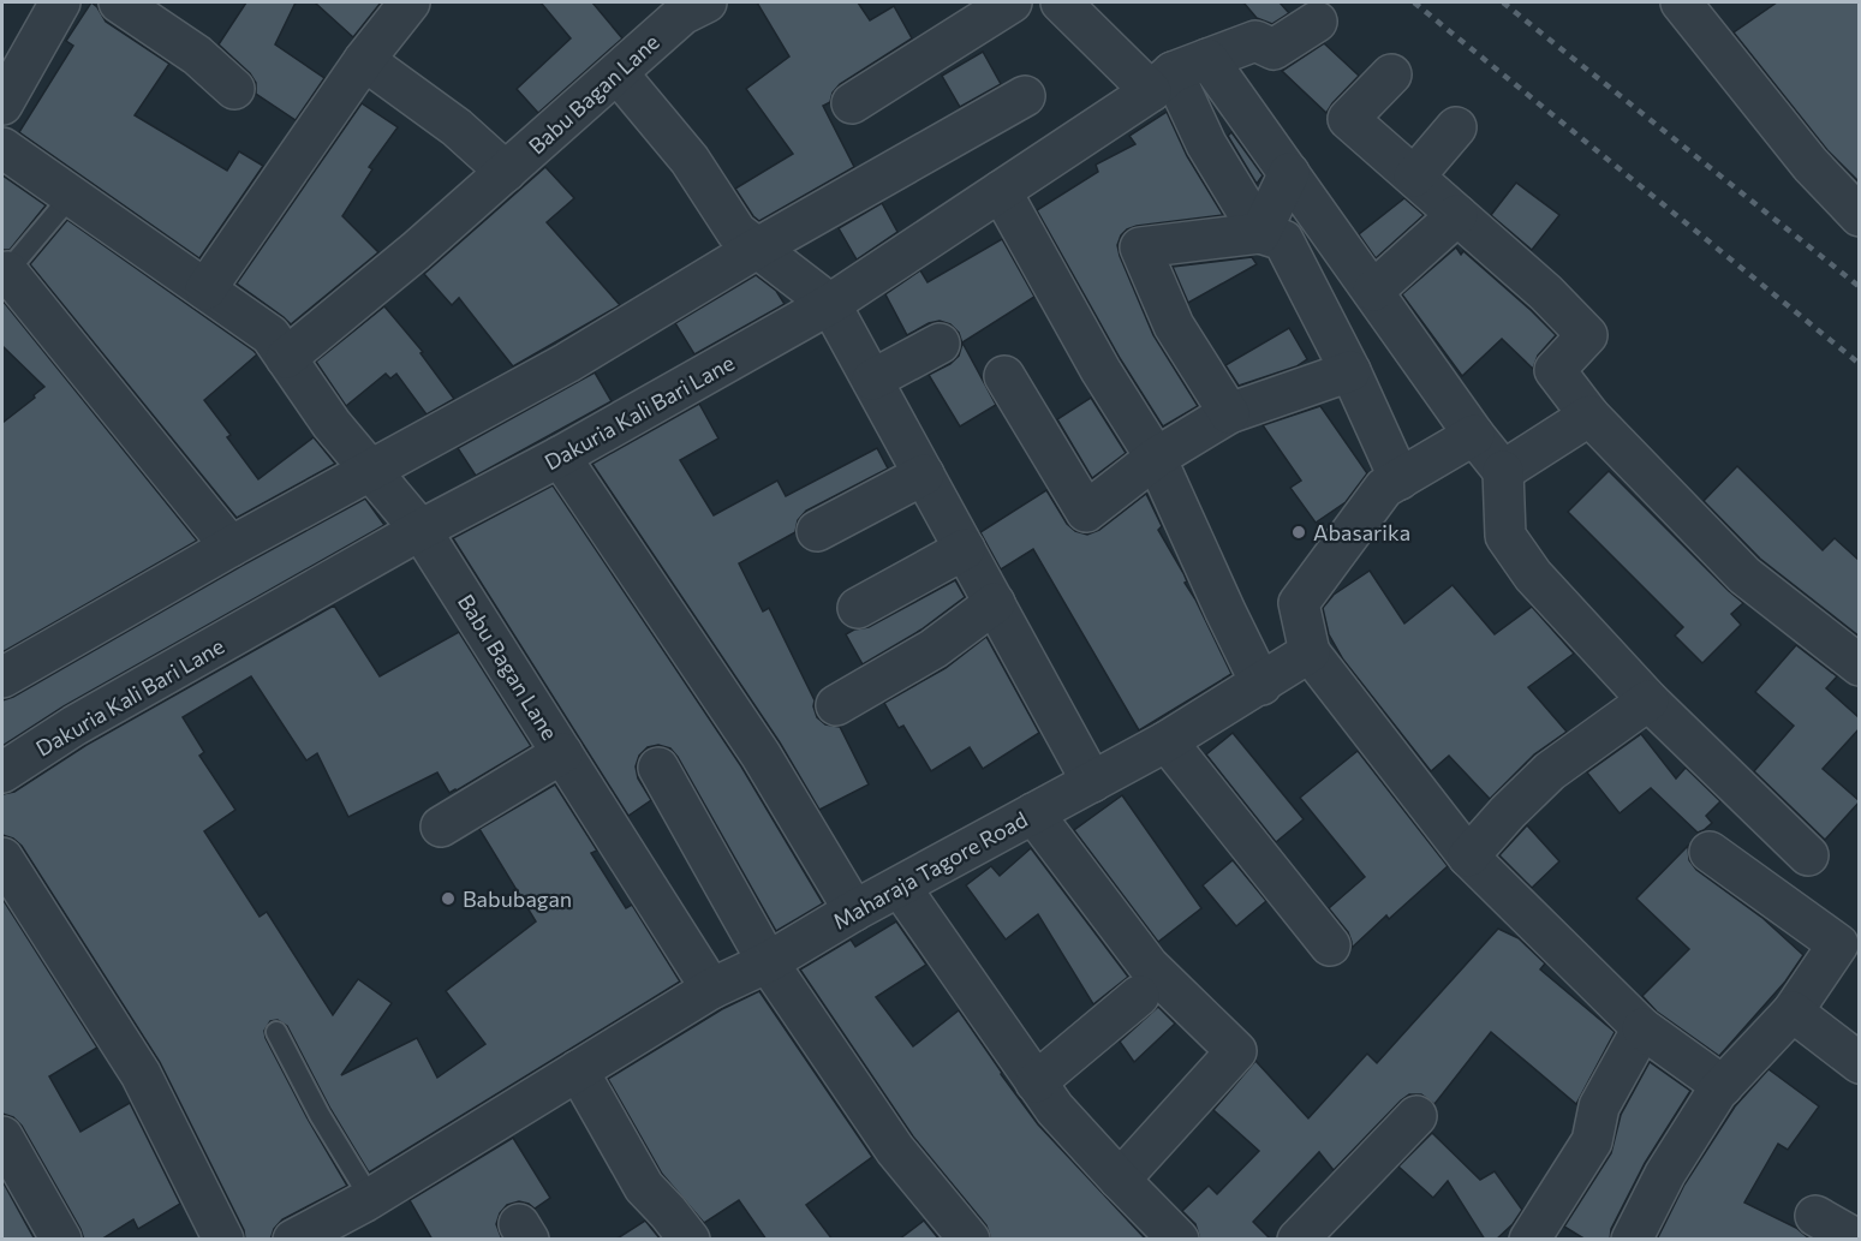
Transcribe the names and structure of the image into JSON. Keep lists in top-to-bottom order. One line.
{"streets":{"street":["Babu Bagan Lane","Dakuria Kali Bari Lane","Maharaja Tagore Road"]},"crossings":[["Babu Bagan Lane","Dakuria Kali Bari Lane"],["Babu Bagan Lane","Maharaja Tagore Road"]],"places":["Abasarika","Babubagan"]}
